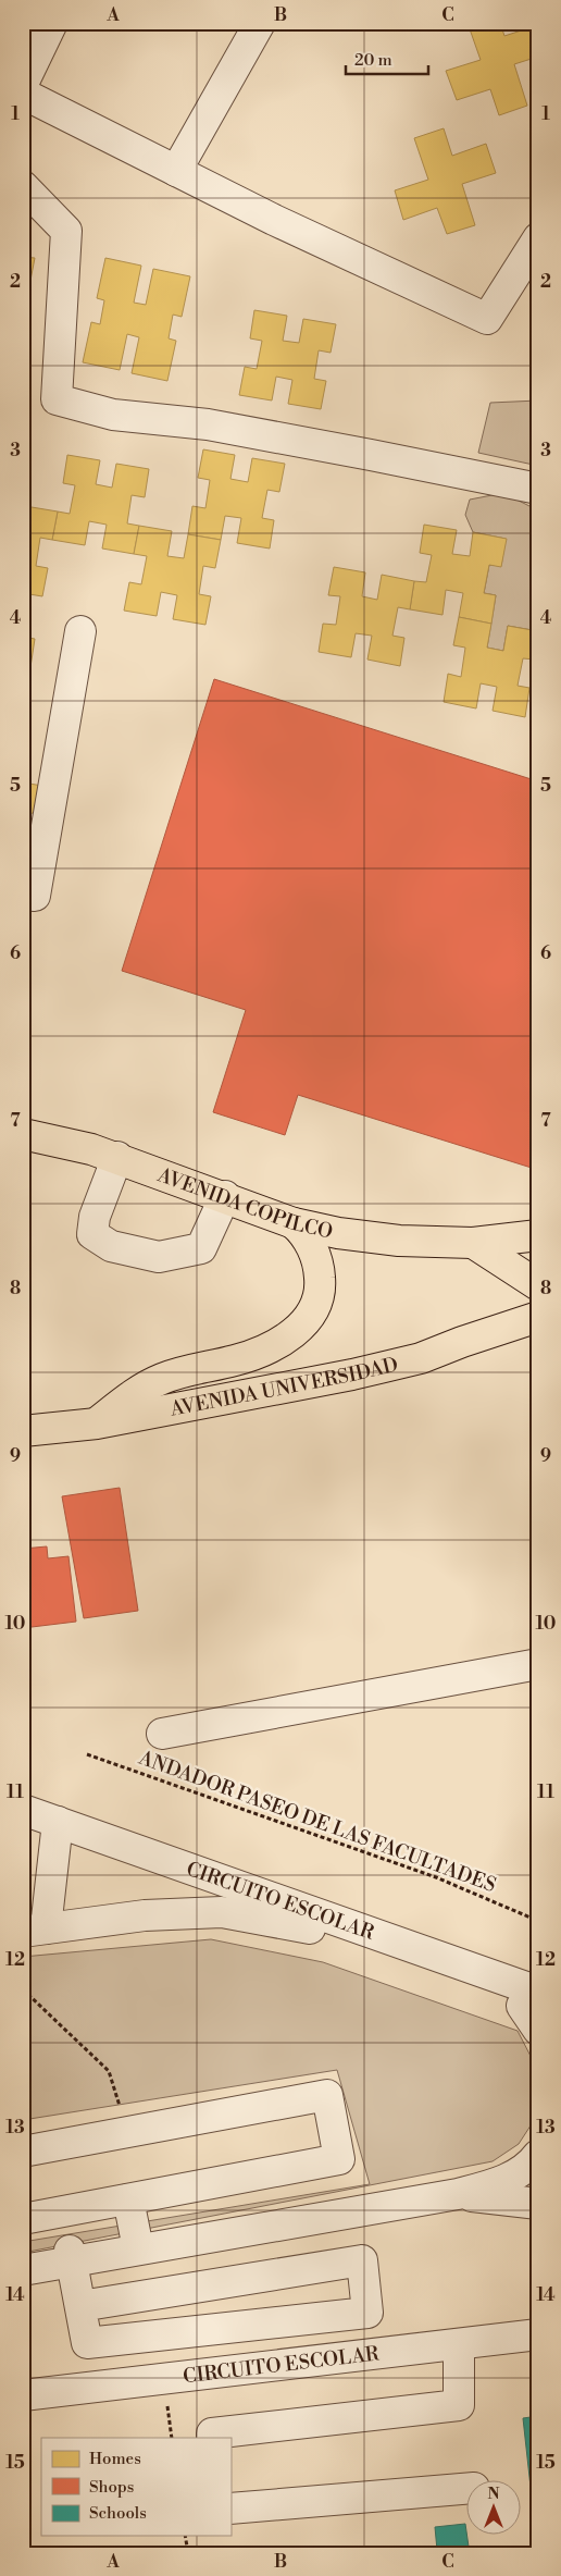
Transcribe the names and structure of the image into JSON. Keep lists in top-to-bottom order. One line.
{"streets":{"main road":["AVENIDA COPILCO","AVENIDA UNIVERSIDAD"],"street":["CIRCUITO ESCOLAR"],"path":["ANDADOR PASEO DE LAS FACULTADES"]},"legend":["Homes","Shops","Schools"],"scale_bar":"20 m","north":"top","grid":{"columns":["A","B","C"],"rows":["1","2","3","4","5","6","7","8","9","10","11","12","13","14","15"]}}
